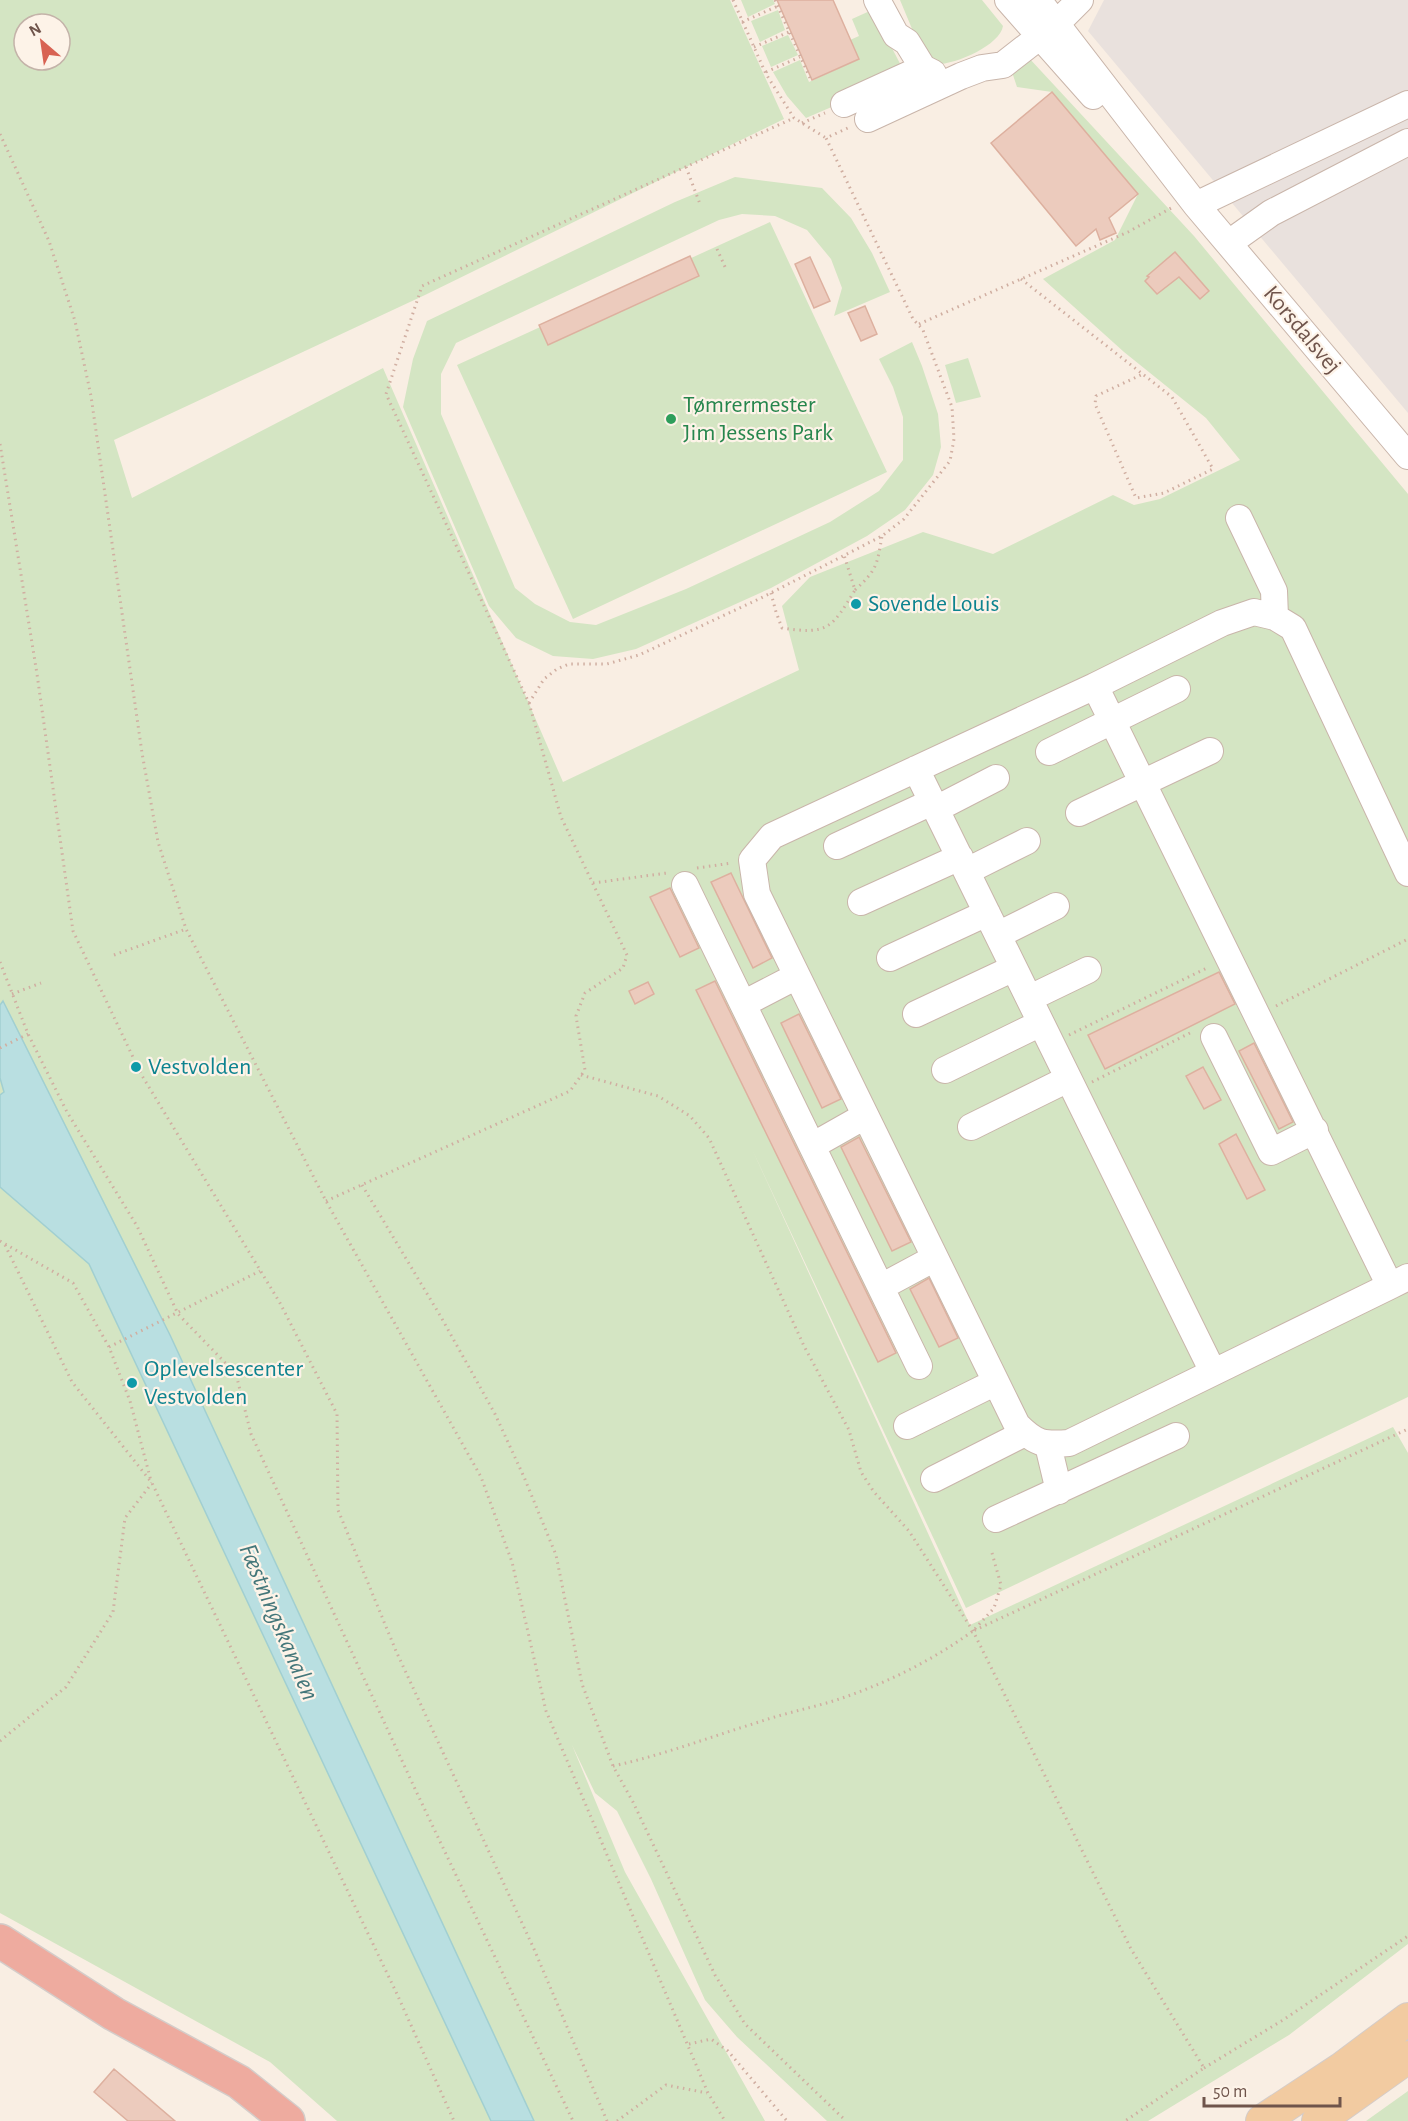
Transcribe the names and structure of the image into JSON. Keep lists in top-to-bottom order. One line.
{"streets":{"street":["Korsdalsvej"]},"water":["Fæstningskanalen"],"places":["Tømrermester Jim Jessens Park","Sovende Louis","Vestvolden","Oplevelsescenter Vestvolden"],"scale_bar":"50 m","north":"top left"}
